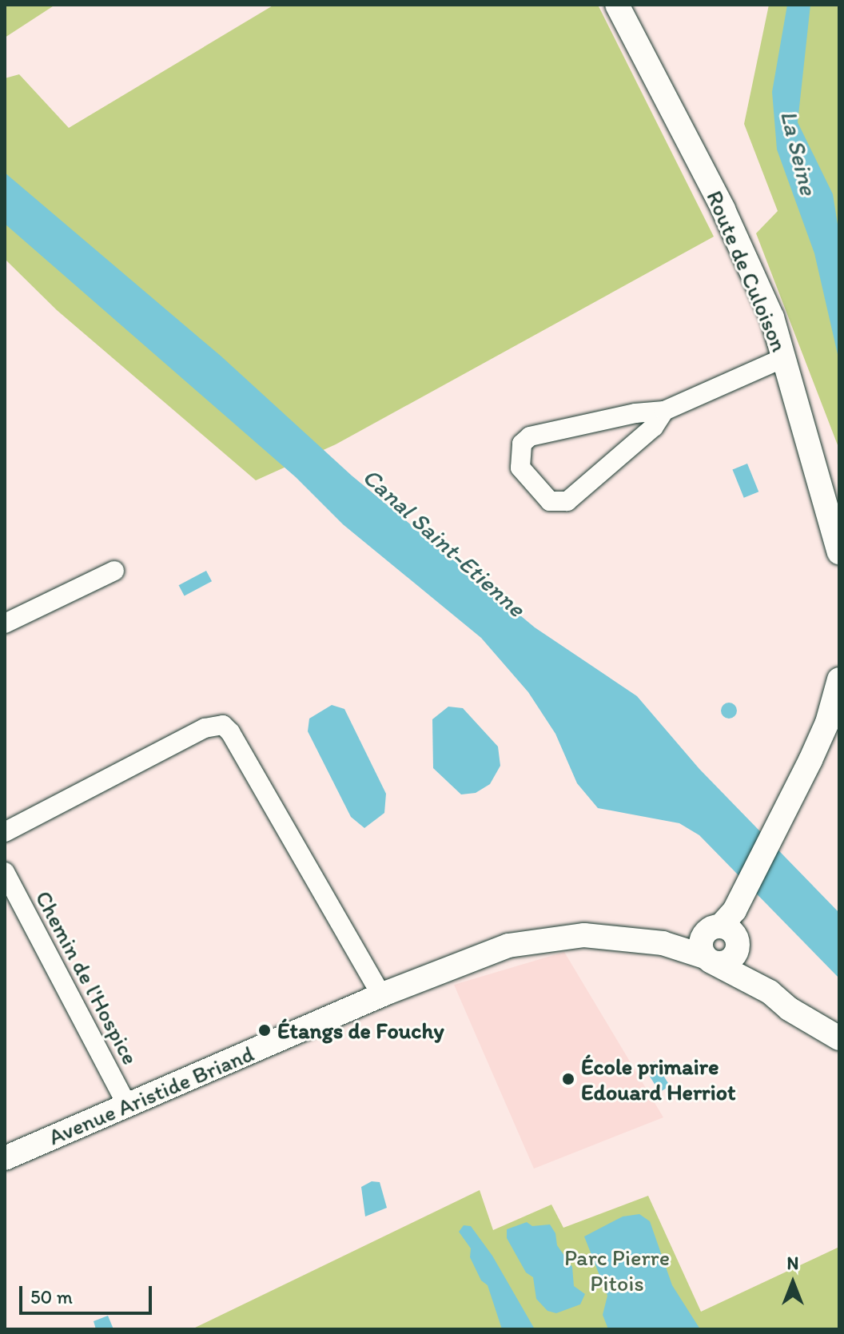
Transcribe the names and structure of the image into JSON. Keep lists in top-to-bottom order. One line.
{"streets":{"street":["Route de Culoison","Chemin de l'Hospice","Avenue Aristide Briand"]},"crossings":[["Chemin de l'Hospice","Avenue Aristide Briand"]],"water":["La Seine","Canal Saint-Etienne"],"parks":["Parc Pierre Pitois"],"places":["Étangs de Fouchy","École primaire Edouard Herriot"],"scale_bar":"50 m","north":"top"}
